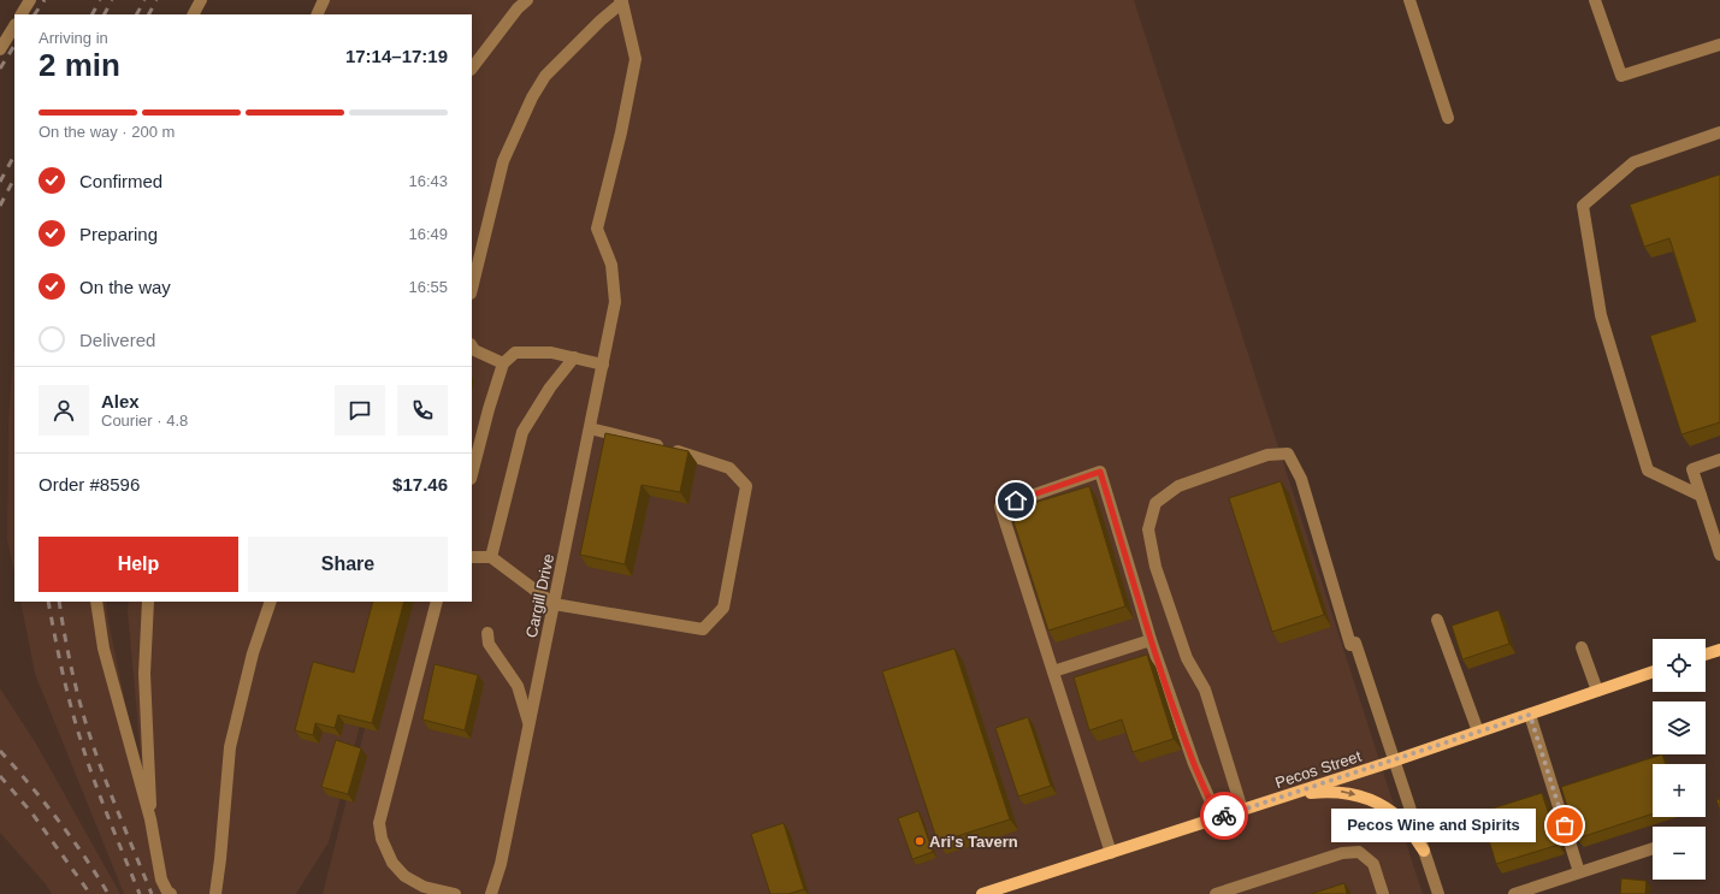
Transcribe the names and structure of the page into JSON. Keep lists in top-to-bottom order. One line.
{"streets":{"main road":["Pecos Street"],"street":["Cargill Drive"]},"places":["Pecos Wine and Spirits","Ari's Tavern"],"page":{"heading":["2 min","Arriving in","17:14–17:19"],"panel":["Alex","Courier · 4.8","Order #8596","$17.46"],"bar":"On the way · 200 m","list":[["Confirmed","16:43"],["Preparing","16:49"],["On the way","16:55"],"Delivered"],"buttons":["Help","Share"],"map_buttons":["+","−"],"bubble":"Pecos Wine and Spirits"}}
